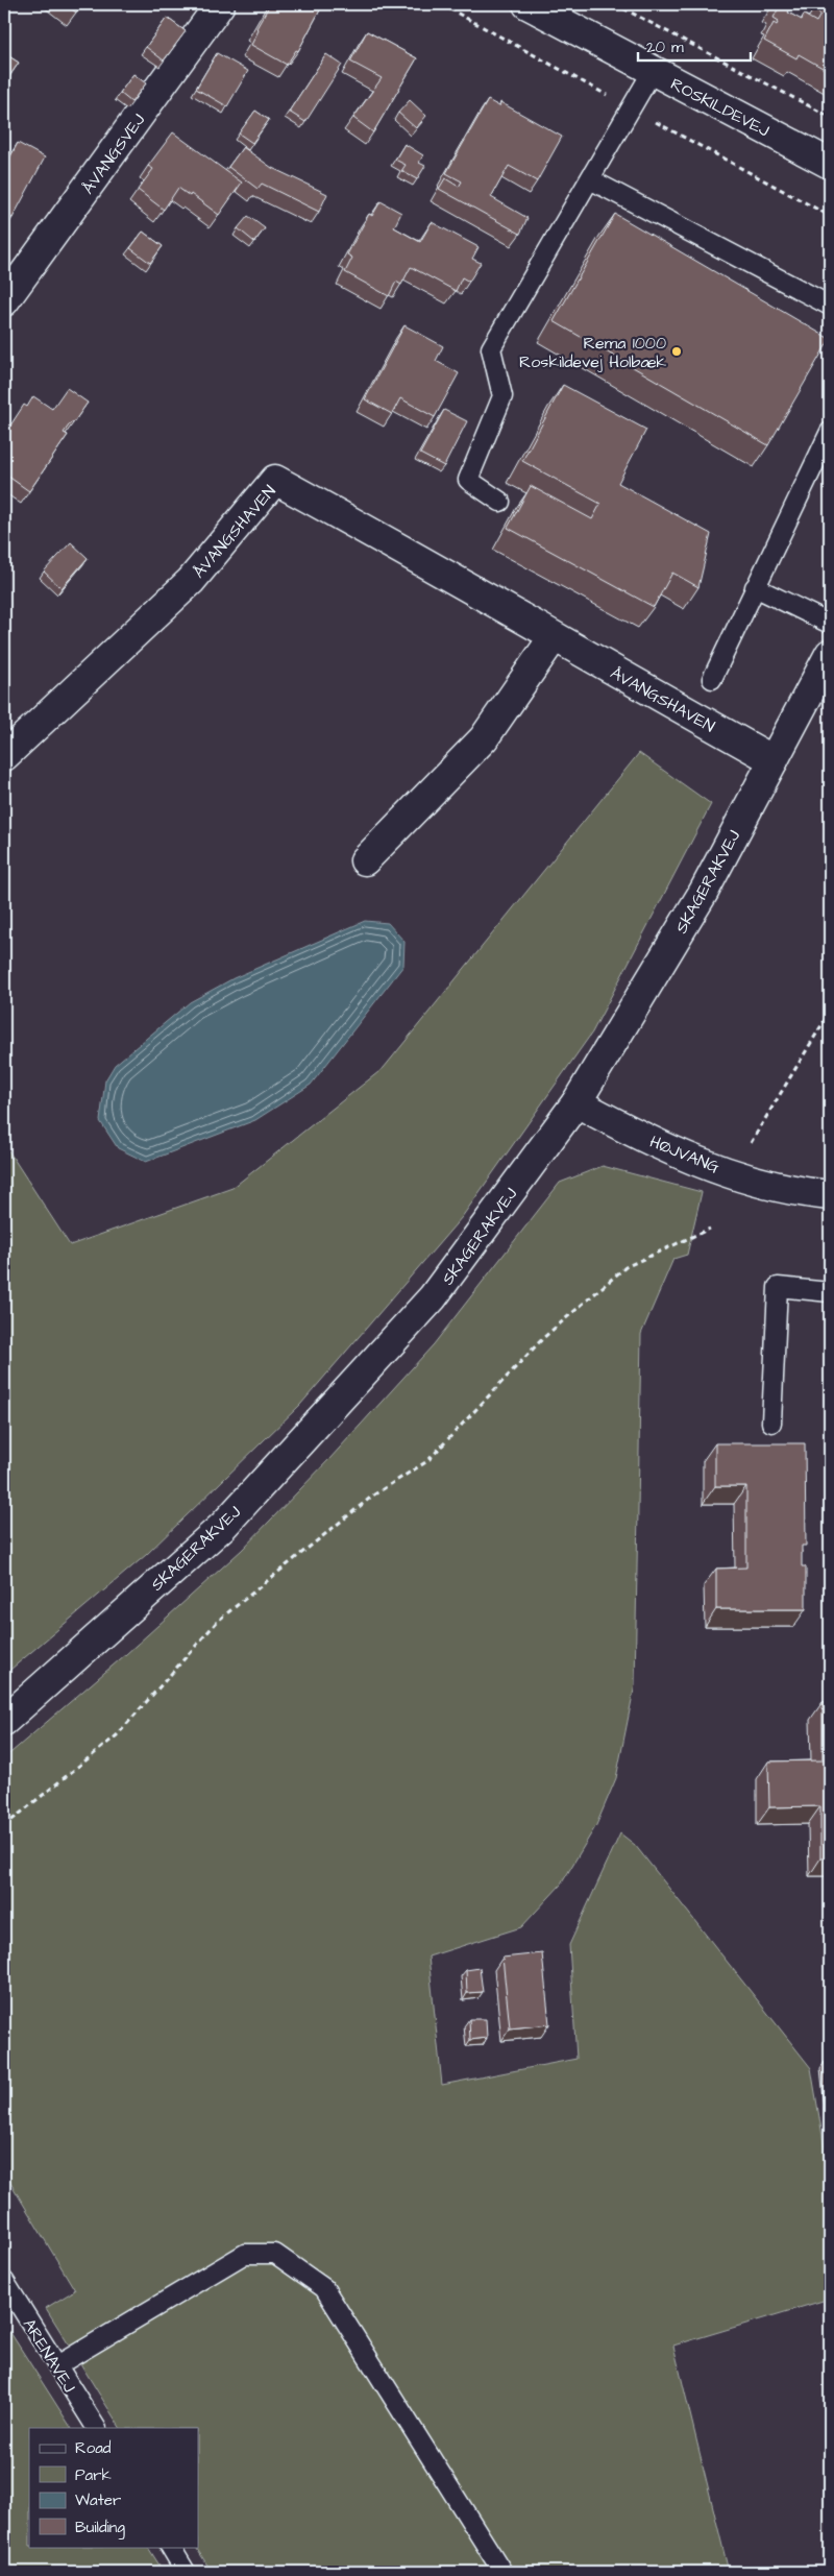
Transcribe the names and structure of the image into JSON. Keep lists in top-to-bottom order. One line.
{"streets":{"street":["ROSKILDEVEJ","ÅVANGSVEJ","ÅVANGSHAVEN","SKAGERAKVEJ","HØJVANG"],"lane":["ARENAVEJ"]},"crossings":[["ÅVANGSHAVEN","SKAGERAKVEJ"],["SKAGERAKVEJ","HØJVANG"]],"places":["Rema 1000 Roskildevej Holbæk"],"legend":["Road","Park","Water","Building"],"scale_bar":"20 m"}
